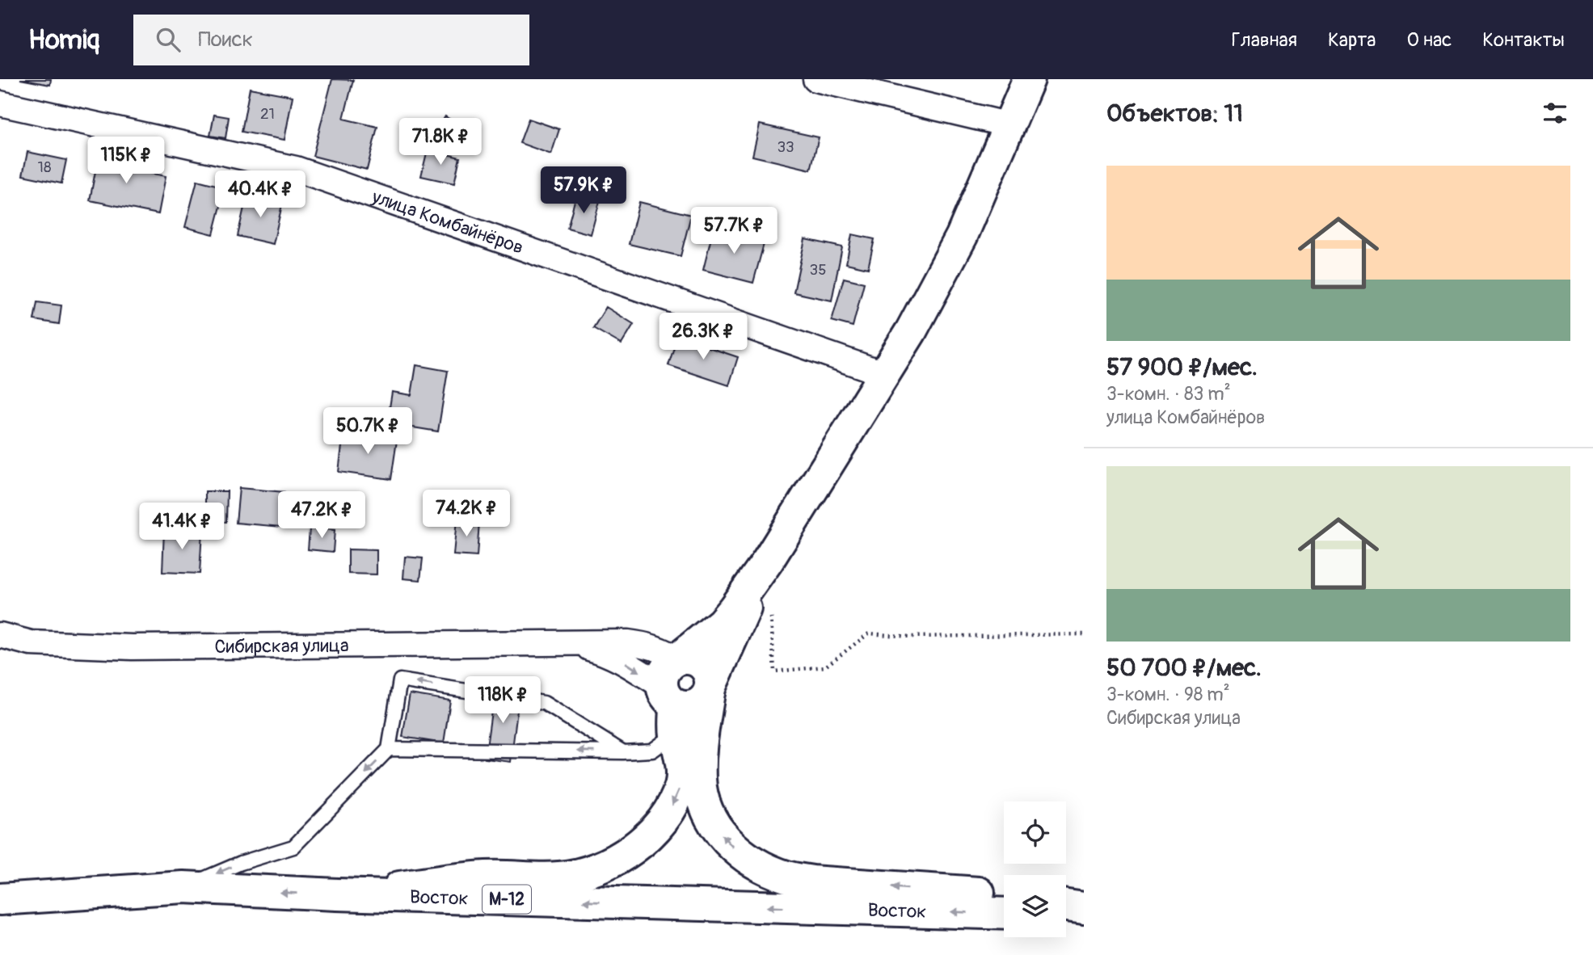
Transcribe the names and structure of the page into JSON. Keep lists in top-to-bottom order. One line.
{"streets":{"main road":["Восток","М-12"],"street":["улица Комбайнёров","Сибирская улица"]},"one_way":["Восток"],"house_numbers":["21","33","18","35"],"page":{"header":"Homiq","search":"Поиск","nav":["Главная","Карта","О нас","Контакты"],"heading":"Объектов: 11","price":["71.8K ₽","115K ₽","57.9K ₽","40.4K ₽","57.7K ₽","26.3K ₽","50.7K ₽","74.2K ₽","47.2K ₽","41.4K ₽","118K ₽"],"list":[{"name":"57 900 ₽/мес.","note":"3-комн. · 83 m² · улица Комбайнёров"},{"name":"50 700 ₽/мес.","note":"3-комн. · 98 m² · Сибирская улица"}]}}
